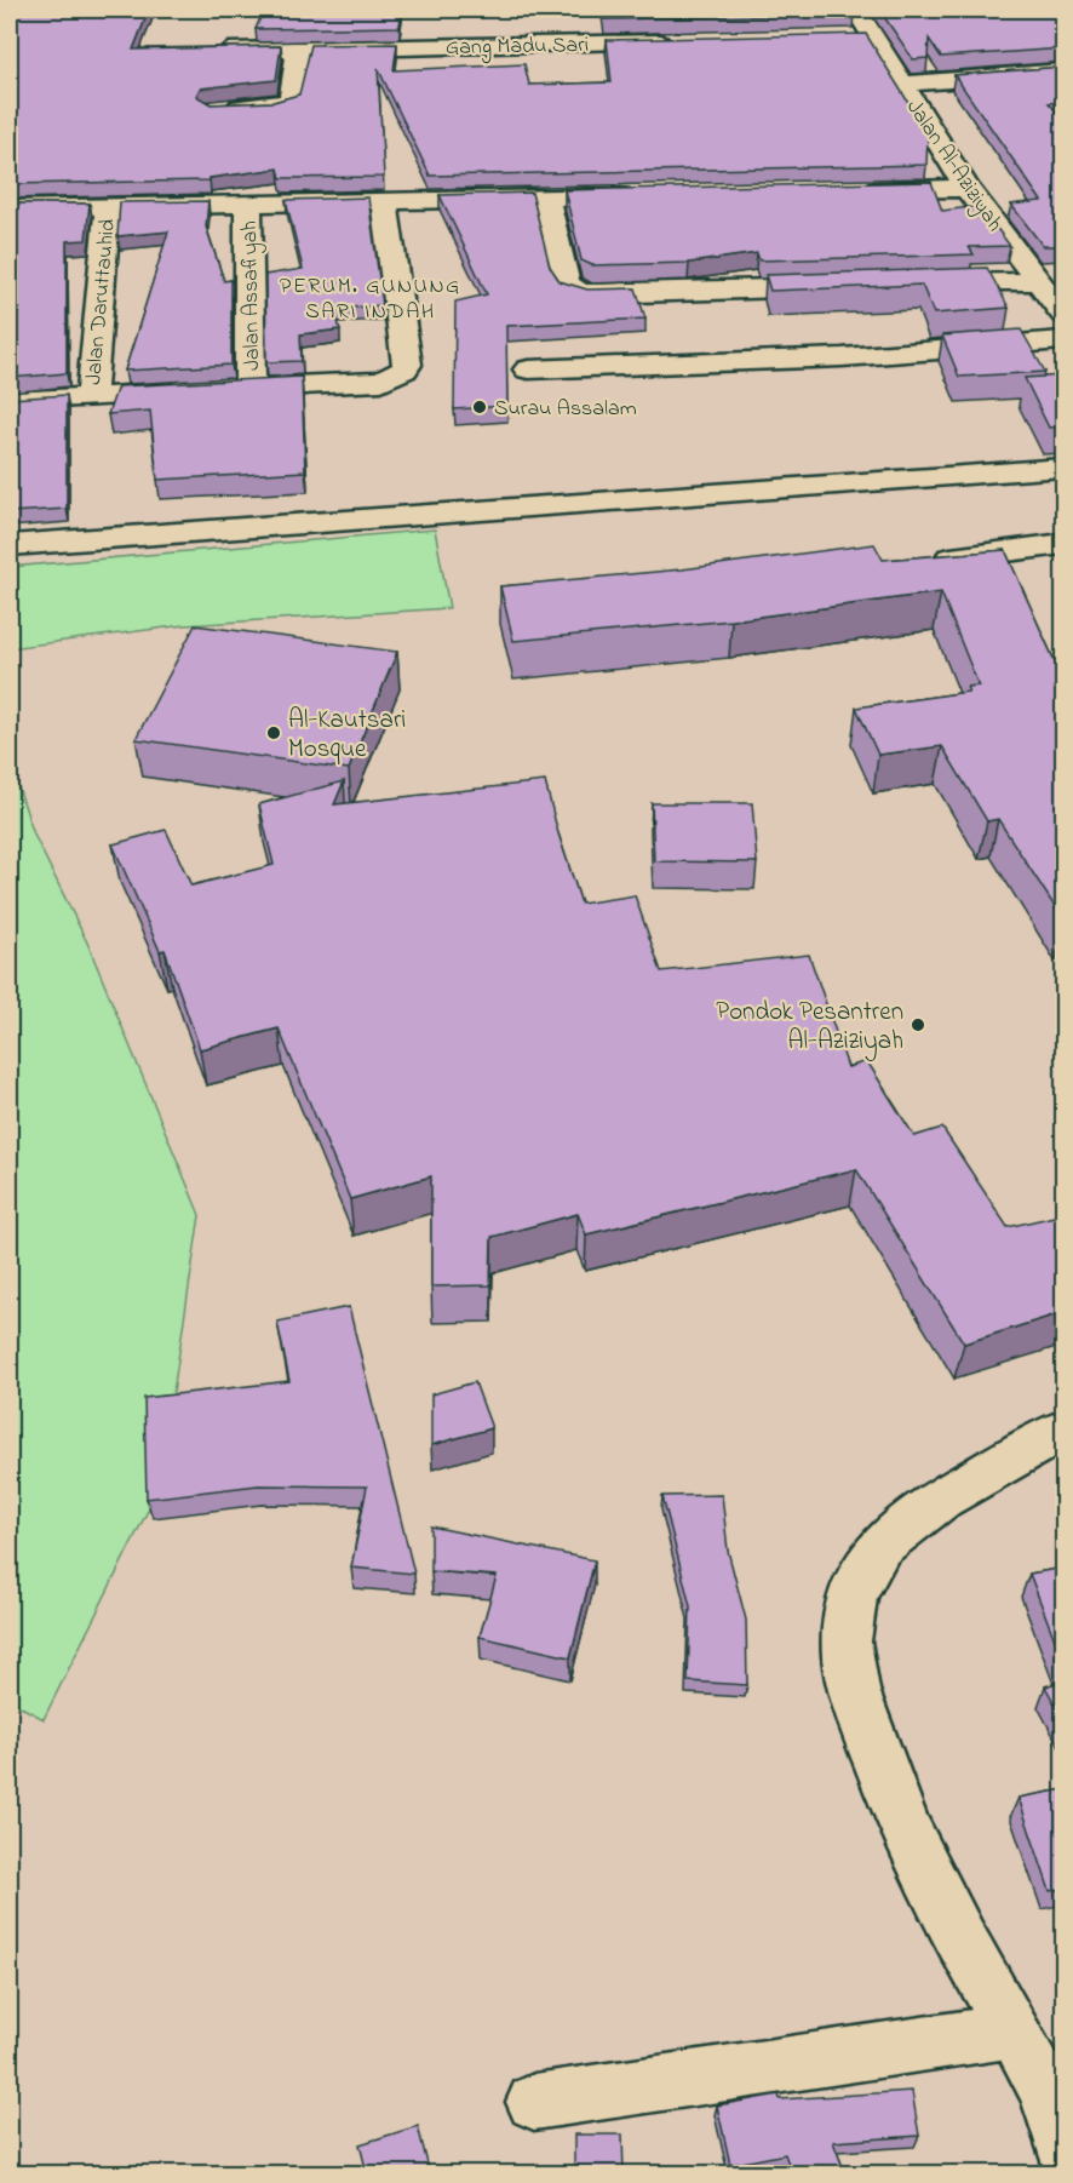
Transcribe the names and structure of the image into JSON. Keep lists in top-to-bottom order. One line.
{"streets":{"street":["Gang Madu Sari","Jalan Al-Aziziyah","Jalan Assafiyah","Jalan Daruttauhid"]},"districts":["PERUM. GUNUNG SARI INDAH"],"places":["Surau Assalam","Al-Kautsari Mosque","Pondok Pesantren Al-Aziziyah"]}
